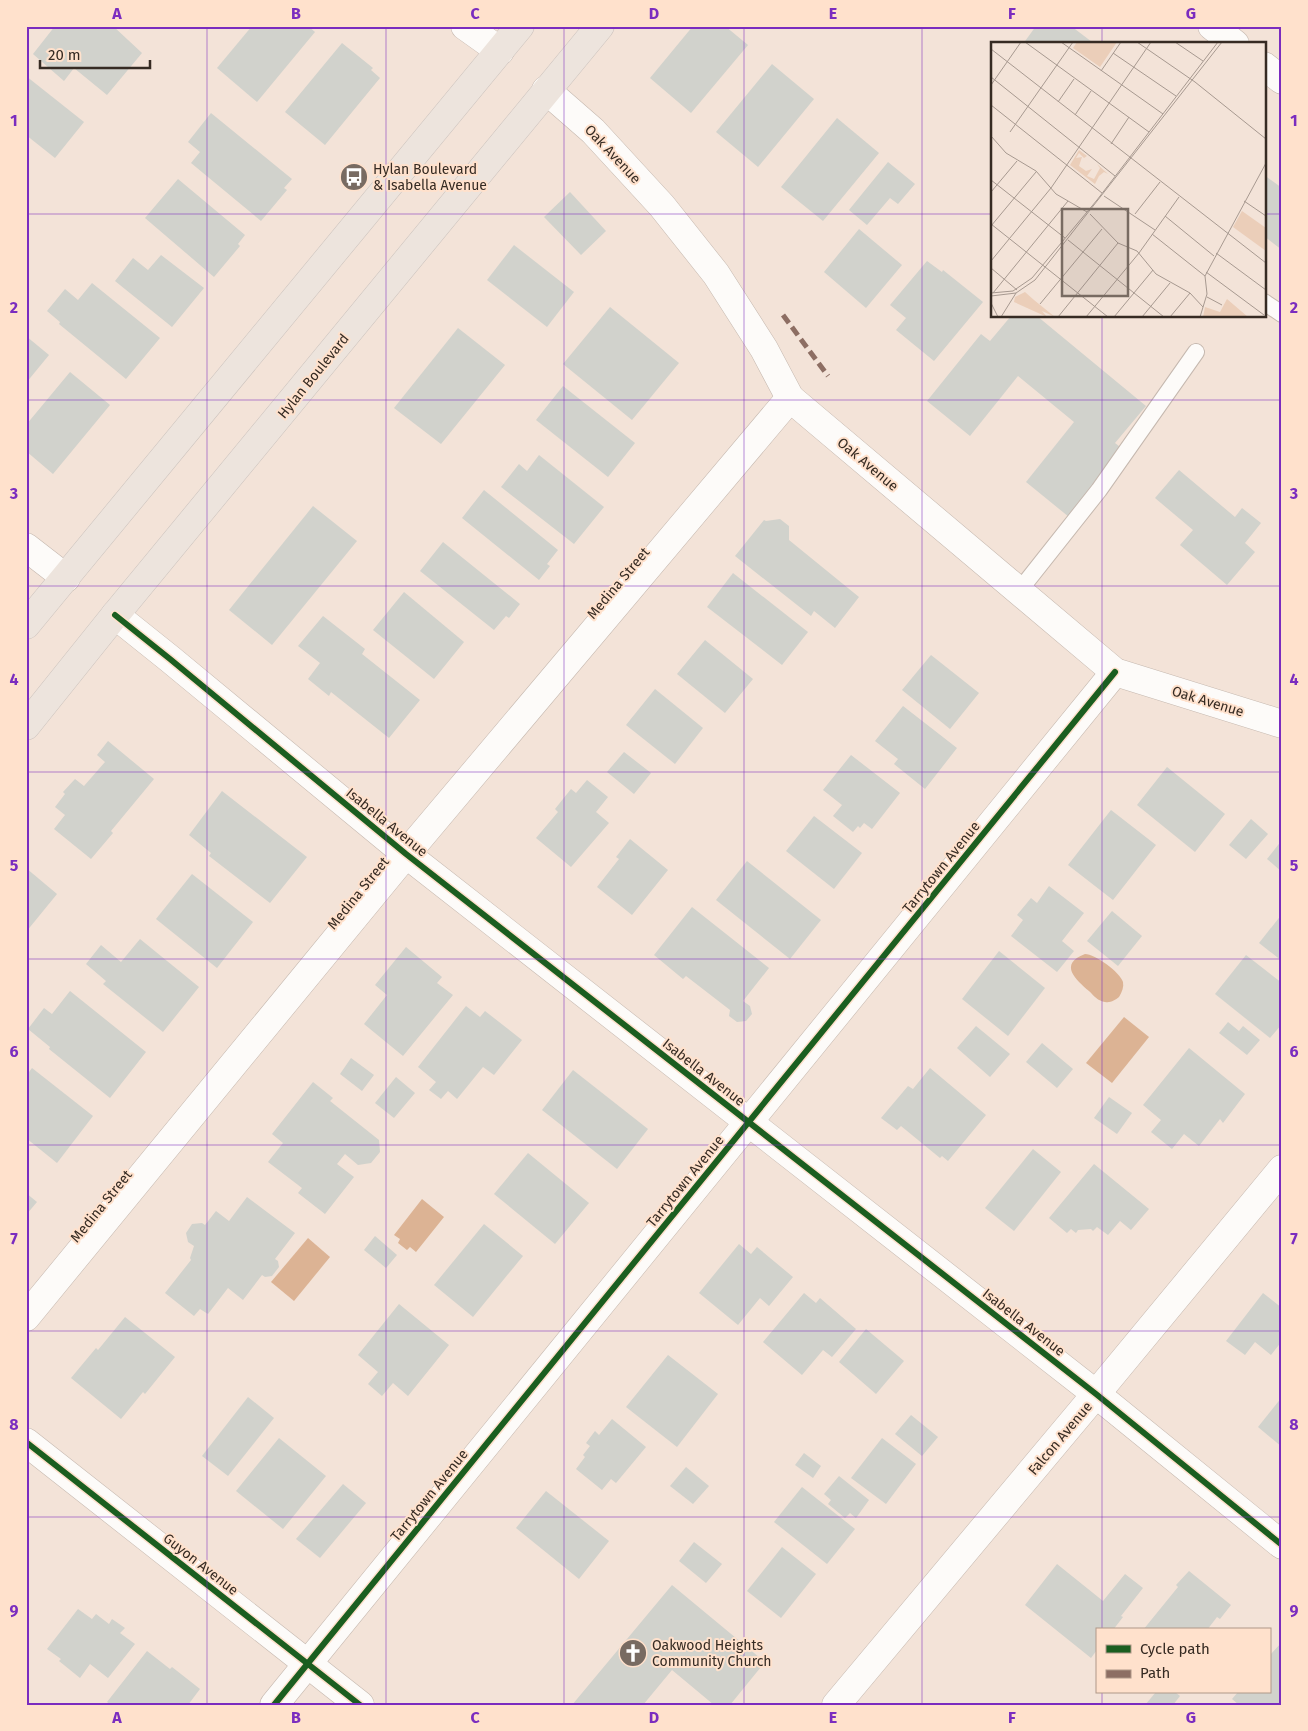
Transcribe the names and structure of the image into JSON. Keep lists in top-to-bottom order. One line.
{"streets":{"main road":["Hylan Boulevard"],"street":["Oak Avenue","Medina Street","Isabella Avenue","Tarrytown Avenue","Falcon Avenue","Guyon Avenue"]},"crossings":[["Oak Avenue","Hylan Boulevard"],["Oak Avenue","Medina Street"],["Oak Avenue","Tarrytown Avenue"],["Hylan Boulevard","Isabella Avenue"],["Medina Street","Isabella Avenue"],["Isabella Avenue","Tarrytown Avenue"],["Isabella Avenue","Falcon Avenue"],["Tarrytown Avenue","Guyon Avenue"]],"places":{"bus stop":["Hylan Boulevard & Isabella Avenue"],"church":["Oakwood Heights Community Church"]},"legend":["Cycle path","Path"],"scale_bar":"20 m","grid":{"columns":["A","B","C","D","E","F","G"],"rows":["1","2","3","4","5","6","7","8","9"]}}
